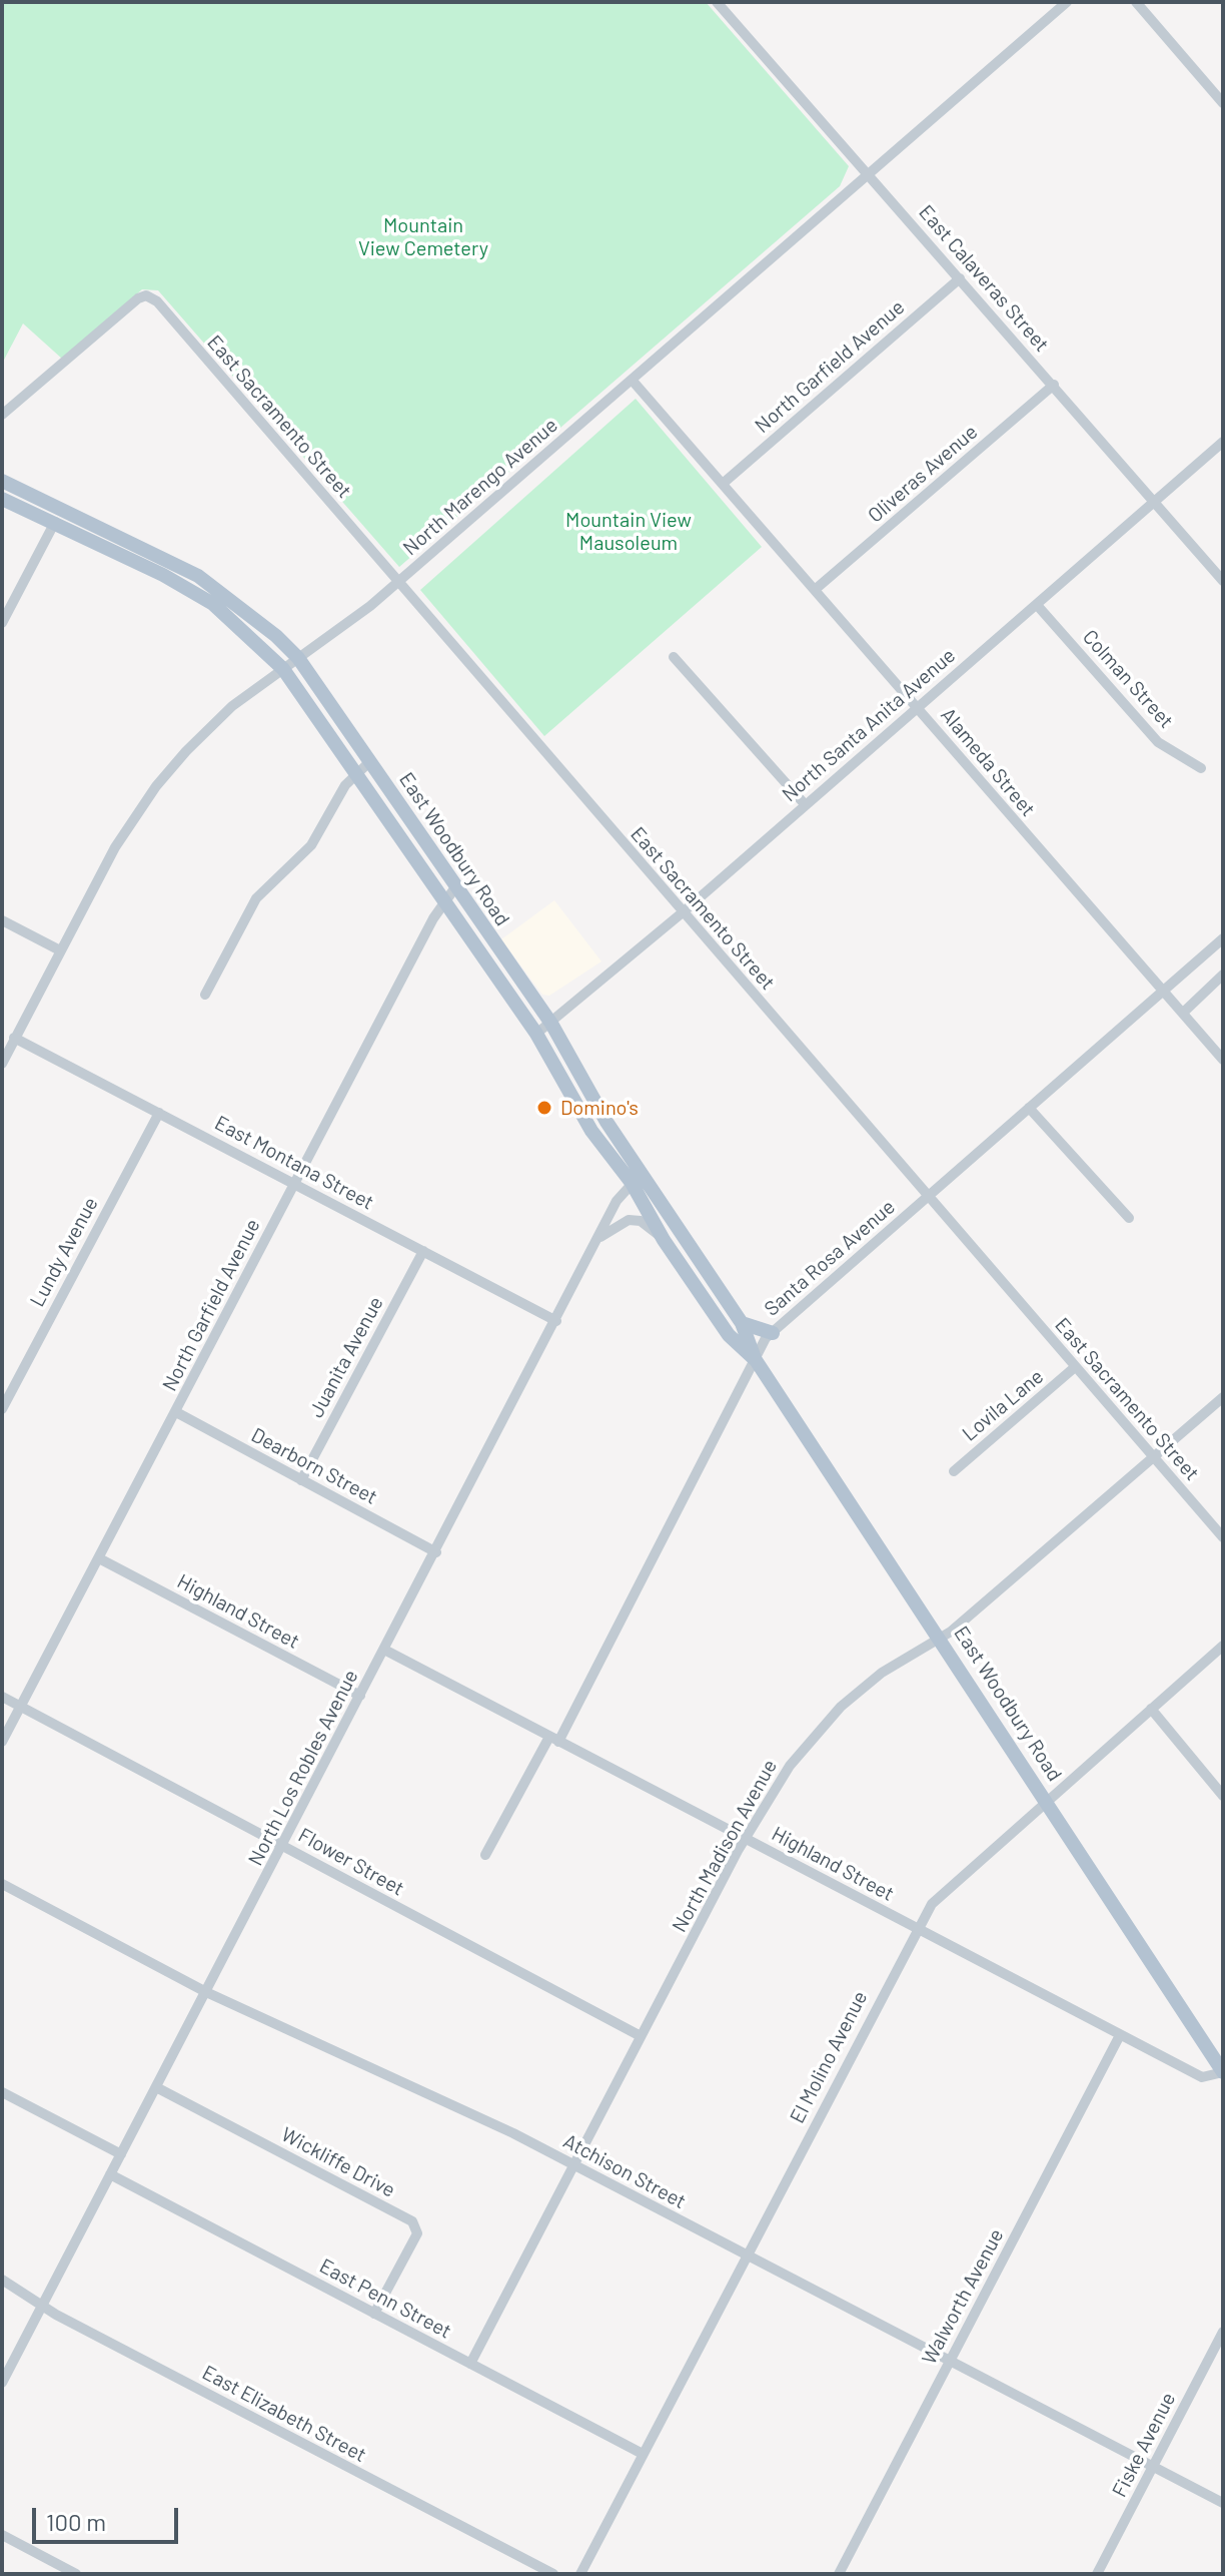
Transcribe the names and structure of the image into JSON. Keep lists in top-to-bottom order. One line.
{"streets":{"main road":["East Woodbury Road"],"street":["East Calaveras Street","North Garfield Avenue","East Sacramento Street","Oliveras Avenue","North Marengo Avenue","Colman Street","North Santa Anita Avenue","Alameda Street","East Montana Street","Lundy Avenue","Santa Rosa Avenue","Juanita Avenue","Lovila Lane","Dearborn Street","Highland Street","North Los Robles Avenue","North Madison Avenue","Flower Street","El Molino Avenue","Wickliffe Drive","Atchison Street","Walworth Avenue","East Penn Street","East Elizabeth Street","Fiske Avenue"]},"crossings":[["East Calaveras Street","North Garfield Avenue"],["East Calaveras Street","Oliveras Avenue"],["East Calaveras Street","North Marengo Avenue"],["East Calaveras Street","North Santa Anita Avenue"],["North Garfield Avenue","Alameda Street"],["North Garfield Avenue","East Woodbury Road"],["North Garfield Avenue","East Montana Street"],["North Garfield Avenue","Dearborn Street"],["North Garfield Avenue","Highland Street"],["North Garfield Avenue","Flower Street"],["East Sacramento Street","North Marengo Avenue"],["East Sacramento Street","North Santa Anita Avenue"],["East Sacramento Street","Santa Rosa Avenue"],["East Sacramento Street","Lovila Lane"],["East Sacramento Street","North Madison Avenue"],["Oliveras Avenue","Alameda Street"],["North Marengo Avenue","Alameda Street"],["North Marengo Avenue","East Woodbury Road"],["North Marengo Avenue","East Montana Street"],["Colman Street","North Santa Anita Avenue"],["North Santa Anita Avenue","Alameda Street"],["North Santa Anita Avenue","East Woodbury Road"],["Alameda Street","Santa Rosa Avenue"],["East Woodbury Road","Santa Rosa Avenue"],["East Woodbury Road","Highland Street"],["East Woodbury Road","North Los Robles Avenue"],["East Woodbury Road","North Madison Avenue"],["East Woodbury Road","El Molino Avenue"],["East Montana Street","Lundy Avenue"],["East Montana Street","Juanita Avenue"],["East Montana Street","North Los Robles Avenue"],["Santa Rosa Avenue","Highland Street"],["Juanita Avenue","Dearborn Street"],["Dearborn Street","North Los Robles Avenue"],["Highland Street","North Los Robles Avenue"],["Highland Street","North Madison Avenue"],["Highland Street","El Molino Avenue"],["Highland Street","Walworth Avenue"],["North Los Robles Avenue","Flower Street"],["North Los Robles Avenue","Wickliffe Drive"],["North Los Robles Avenue","Atchison Street"],["North Los Robles Avenue","East Penn Street"],["North Los Robles Avenue","East Elizabeth Street"],["North Madison Avenue","Flower Street"],["North Madison Avenue","Atchison Street"],["North Madison Avenue","East Penn Street"],["El Molino Avenue","Atchison Street"],["El Molino Avenue","East Penn Street"],["Wickliffe Drive","East Penn Street"],["Atchison Street","Walworth Avenue"],["Atchison Street","Fiske Avenue"]],"parks":["Mountain View Cemetery","Mountain View Mausoleum"],"places":["Domino's"],"scale_bar":"100 m"}
